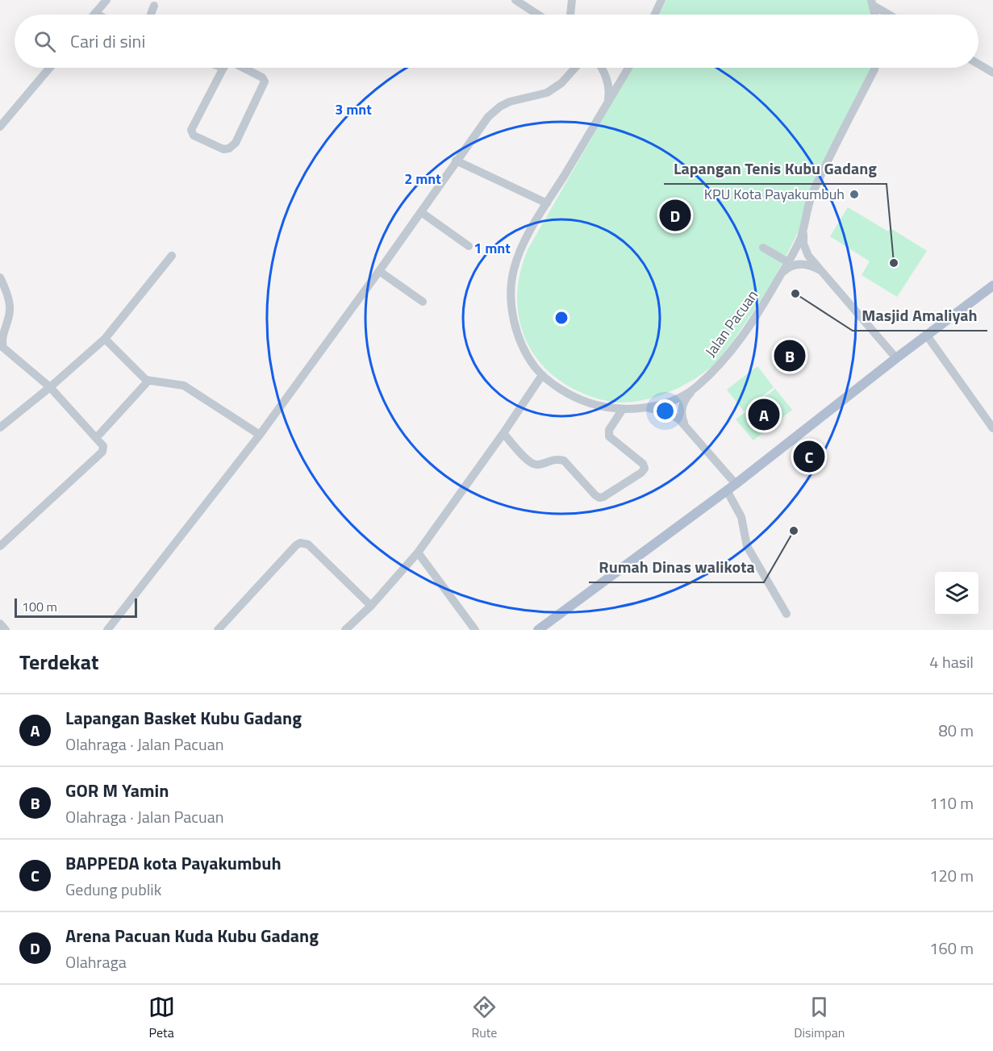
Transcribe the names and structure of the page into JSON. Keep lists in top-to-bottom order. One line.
{"streets":{"street":["Jalan Pacuan"]},"places":["KPU Kota Payakumbuh","Lapangan Tenis Kubu Gadang","Masjid Amaliyah","Rumah Dinas walikota"],"scale_bar":"100 m","page":{"search":"Cari di sini","pins":["D","B","A","C"],"scale":"100 m","heading":["Terdekat","4 hasil"],"list":[{"mark":"A","name":"Lapangan Basket Kubu Gadang","note":"Olahraga · Jalan Pacuan","value":"80 m"},{"mark":"B","name":"GOR M Yamin","note":"Olahraga · Jalan Pacuan","value":"110 m"},{"mark":"C","name":"BAPPEDA kota Payakumbuh","note":"Gedung publik","value":"120 m"},{"mark":"D","name":"Arena Pacuan Kuda Kubu Gadang","note":"Olahraga","value":"160 m"}],"nav":["Peta","Rute","Disimpan"]},"rings":["3 mnt","2 mnt","1 mnt"]}
